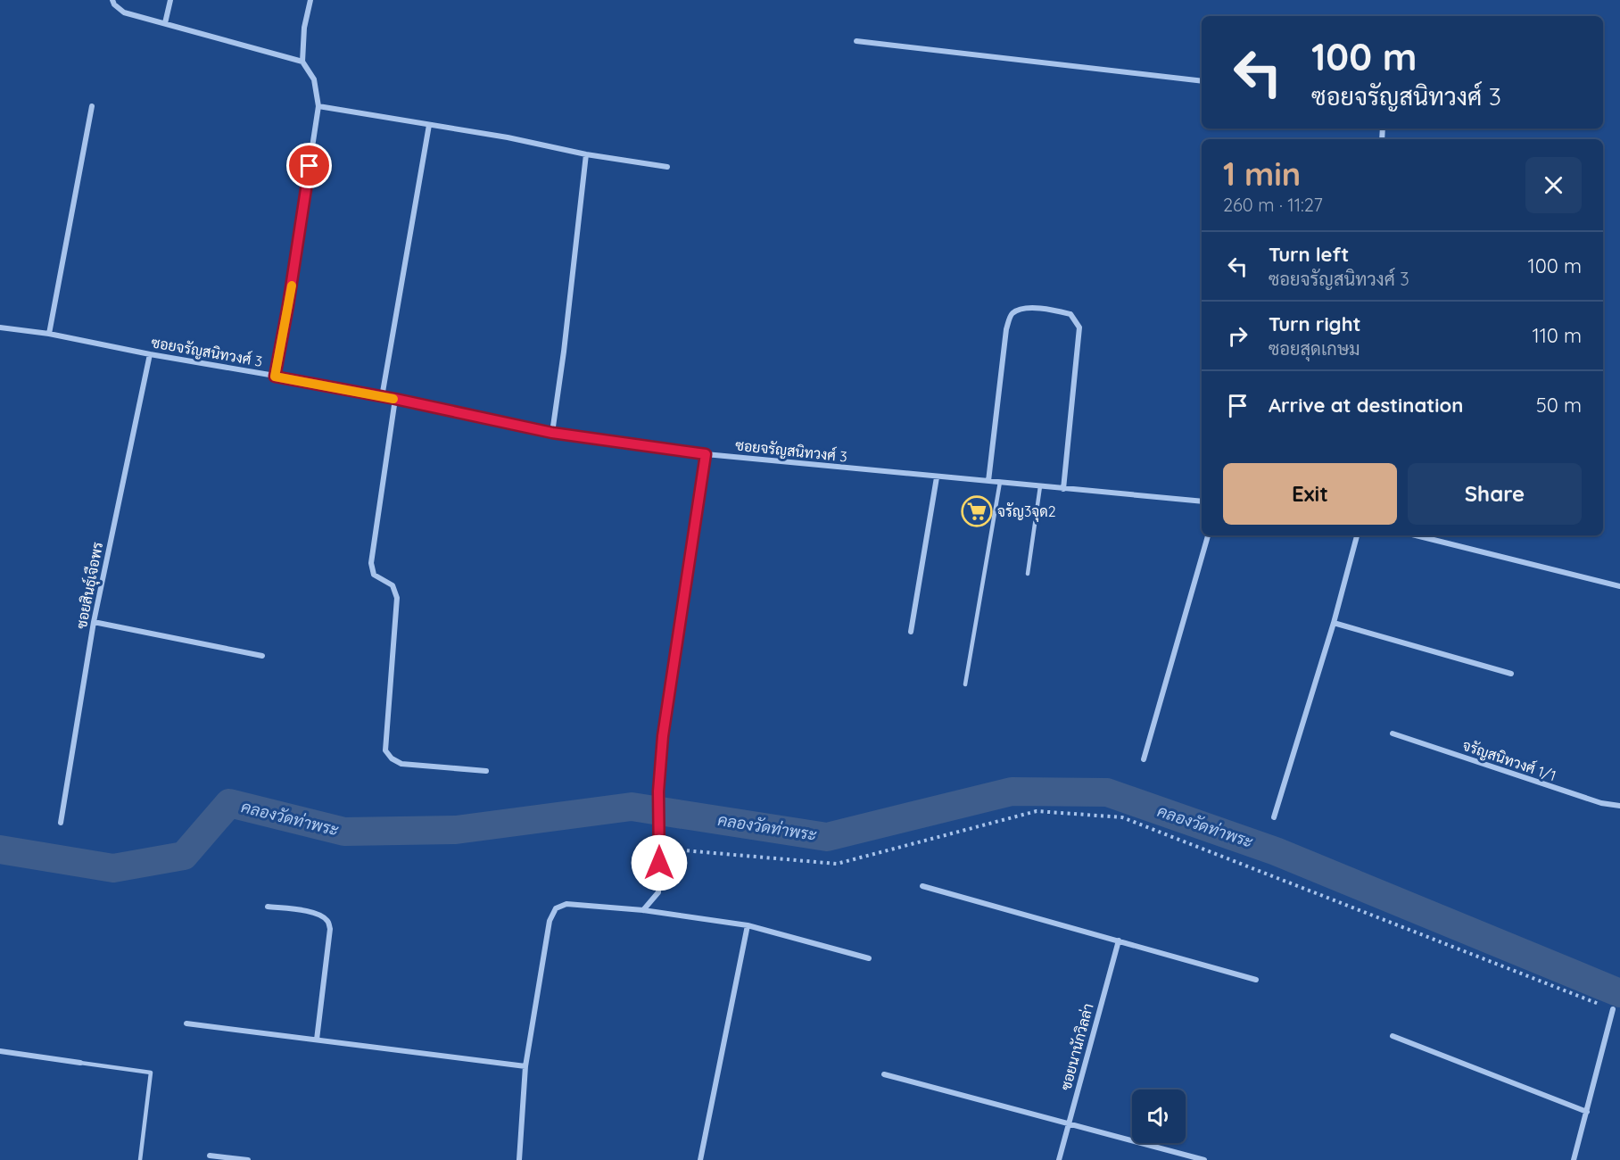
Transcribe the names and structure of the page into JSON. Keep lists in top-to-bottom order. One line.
{"streets":{"street":["ซอยจรัญสนิทวงศ์ 3","ซอยสินธุ์เจือพร","จรัญสนิทวงศ์ 1/1","ซอยนานักวิลล่า"]},"crossings":[["ซอยจรัญสนิทวงศ์ 3","ซอยสินธุ์เจือพร"]],"water":["คลองวัดท่าพระ"],"places":{"supermarket":["จรัญ3จุด2"]},"page":{"turn":["100 m","ซอยจรัญสนิทวงศ์ 3"],"heading":["1 min","260 m · 11:27"],"list":[{"name":"Turn left","note":"ซอยจรัญสนิทวงศ์ 3","value":"100 m"},{"name":"Turn right","note":"ซอยสุดเกษม","value":"110 m"},{"name":"Arrive at destination","value":"50 m"}],"buttons":["Exit","Share"]}}
